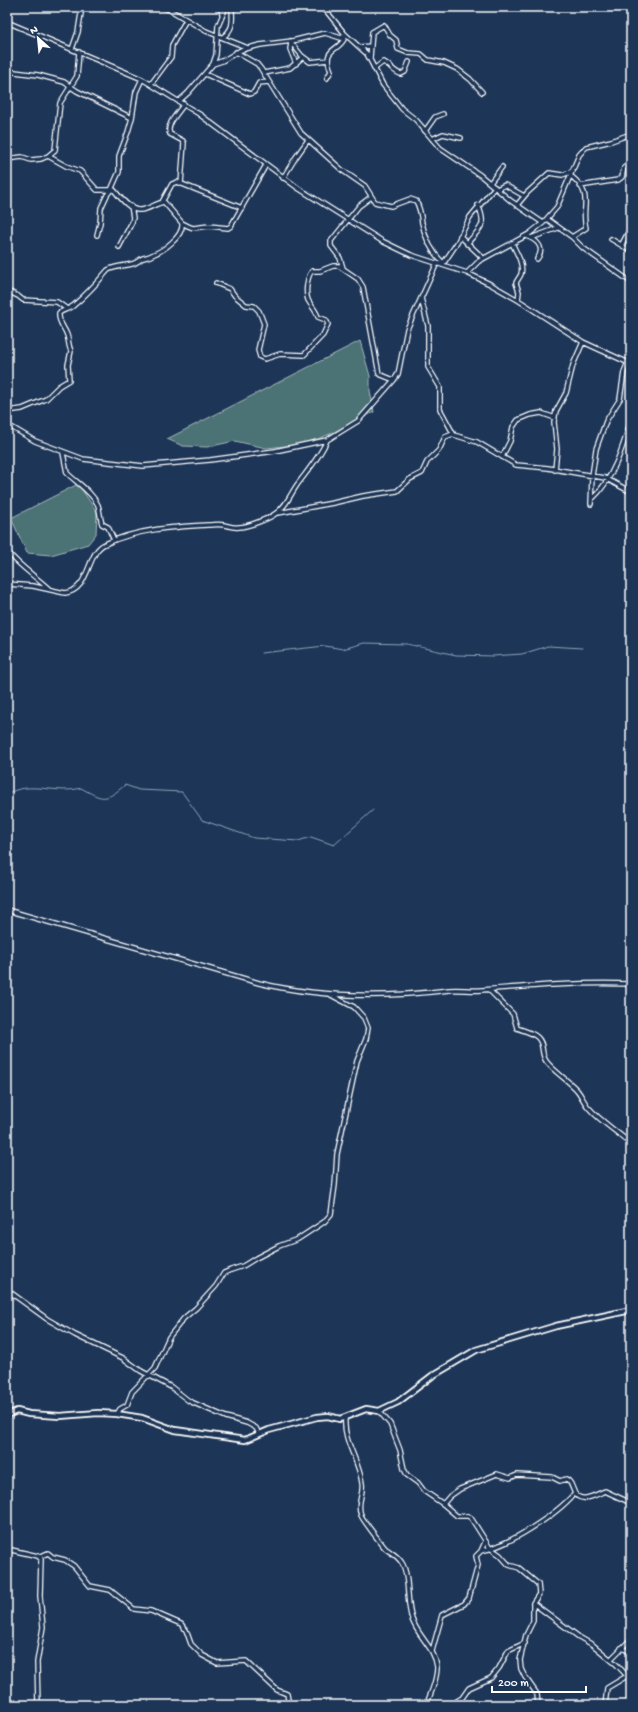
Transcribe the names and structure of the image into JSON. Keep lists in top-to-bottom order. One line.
{"scale_bar":"200 m","north":"top left"}
